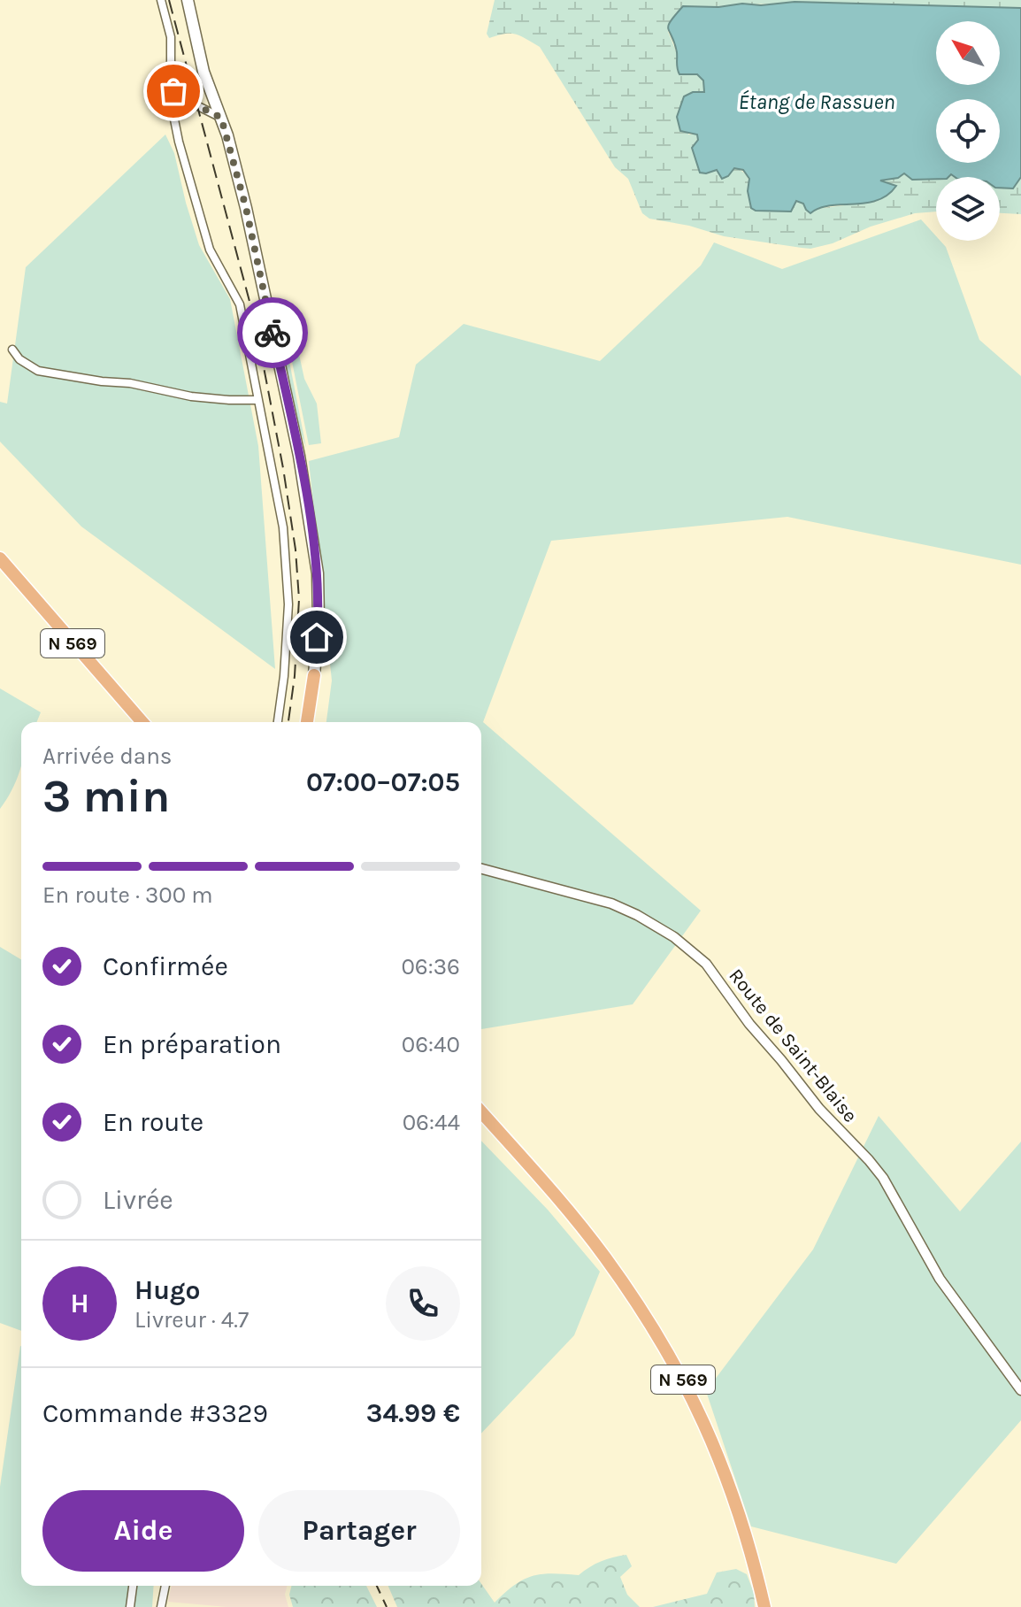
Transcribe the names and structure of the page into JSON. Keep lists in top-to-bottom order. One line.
{"streets":{"main road":["N 569"],"street":["Route de Saint-Blaise"]},"water":["Étang de Rassuen"],"north":"top left","page":{"heading":["3 min","Arrivée dans","07:00–07:05"],"panel":["Hugo","Livreur · 4.7","Commande #3329","34.99 €"],"bar":"En route · 300 m","list":[["Confirmée","06:36"],["En préparation","06:40"],["En route","06:44"],"Livrée"],"round":"H","buttons":["Aide","Partager"]}}
